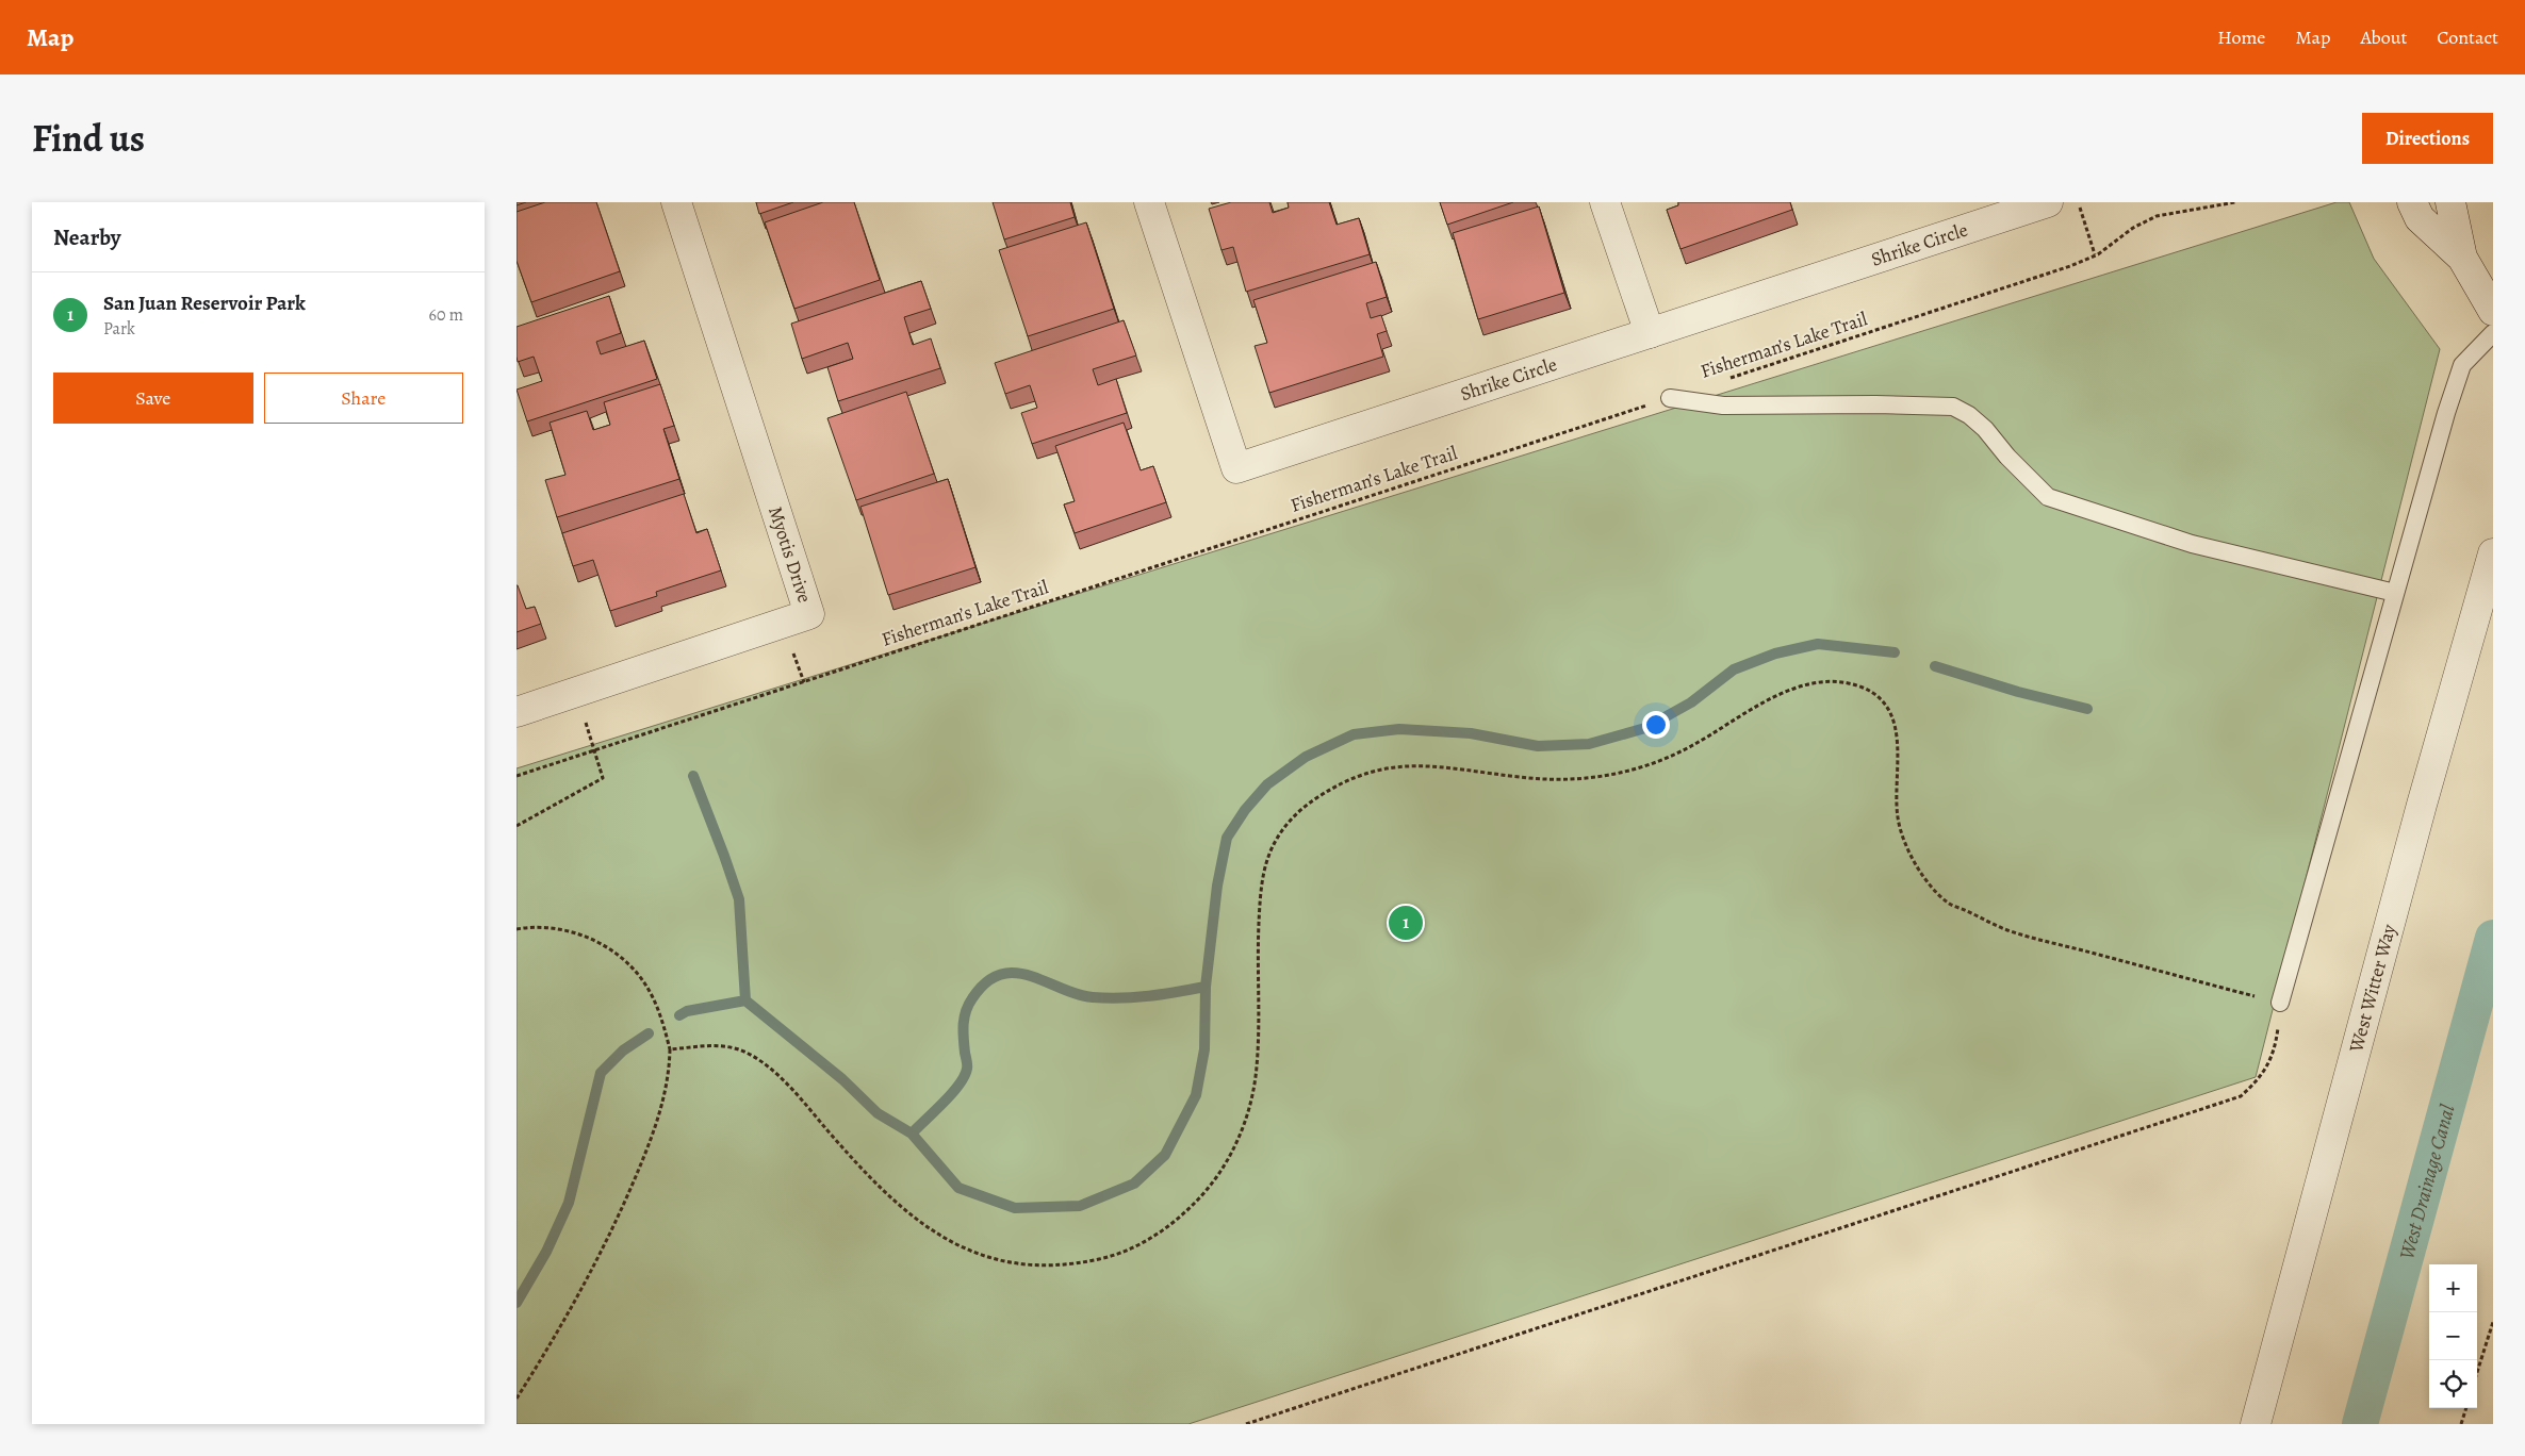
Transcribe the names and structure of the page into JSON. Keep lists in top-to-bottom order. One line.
{"streets":{"street":["Shrike Circle","Myotis Drive","West Witter Way"],"path":["Fisherman’s Lake Trail"]},"water":["West Drainage Canal"],"page":{"header":"Map","nav":["Home","Map","About","Contact"],"title":"Find us","buttons":["Directions",["Save","Share"]],"heading":"Nearby","list":[{"mark":"1","name":"San Juan Reservoir Park","note":"Park","value":"60 m"}],"pins":"1","map_buttons":["+","−"]}}
